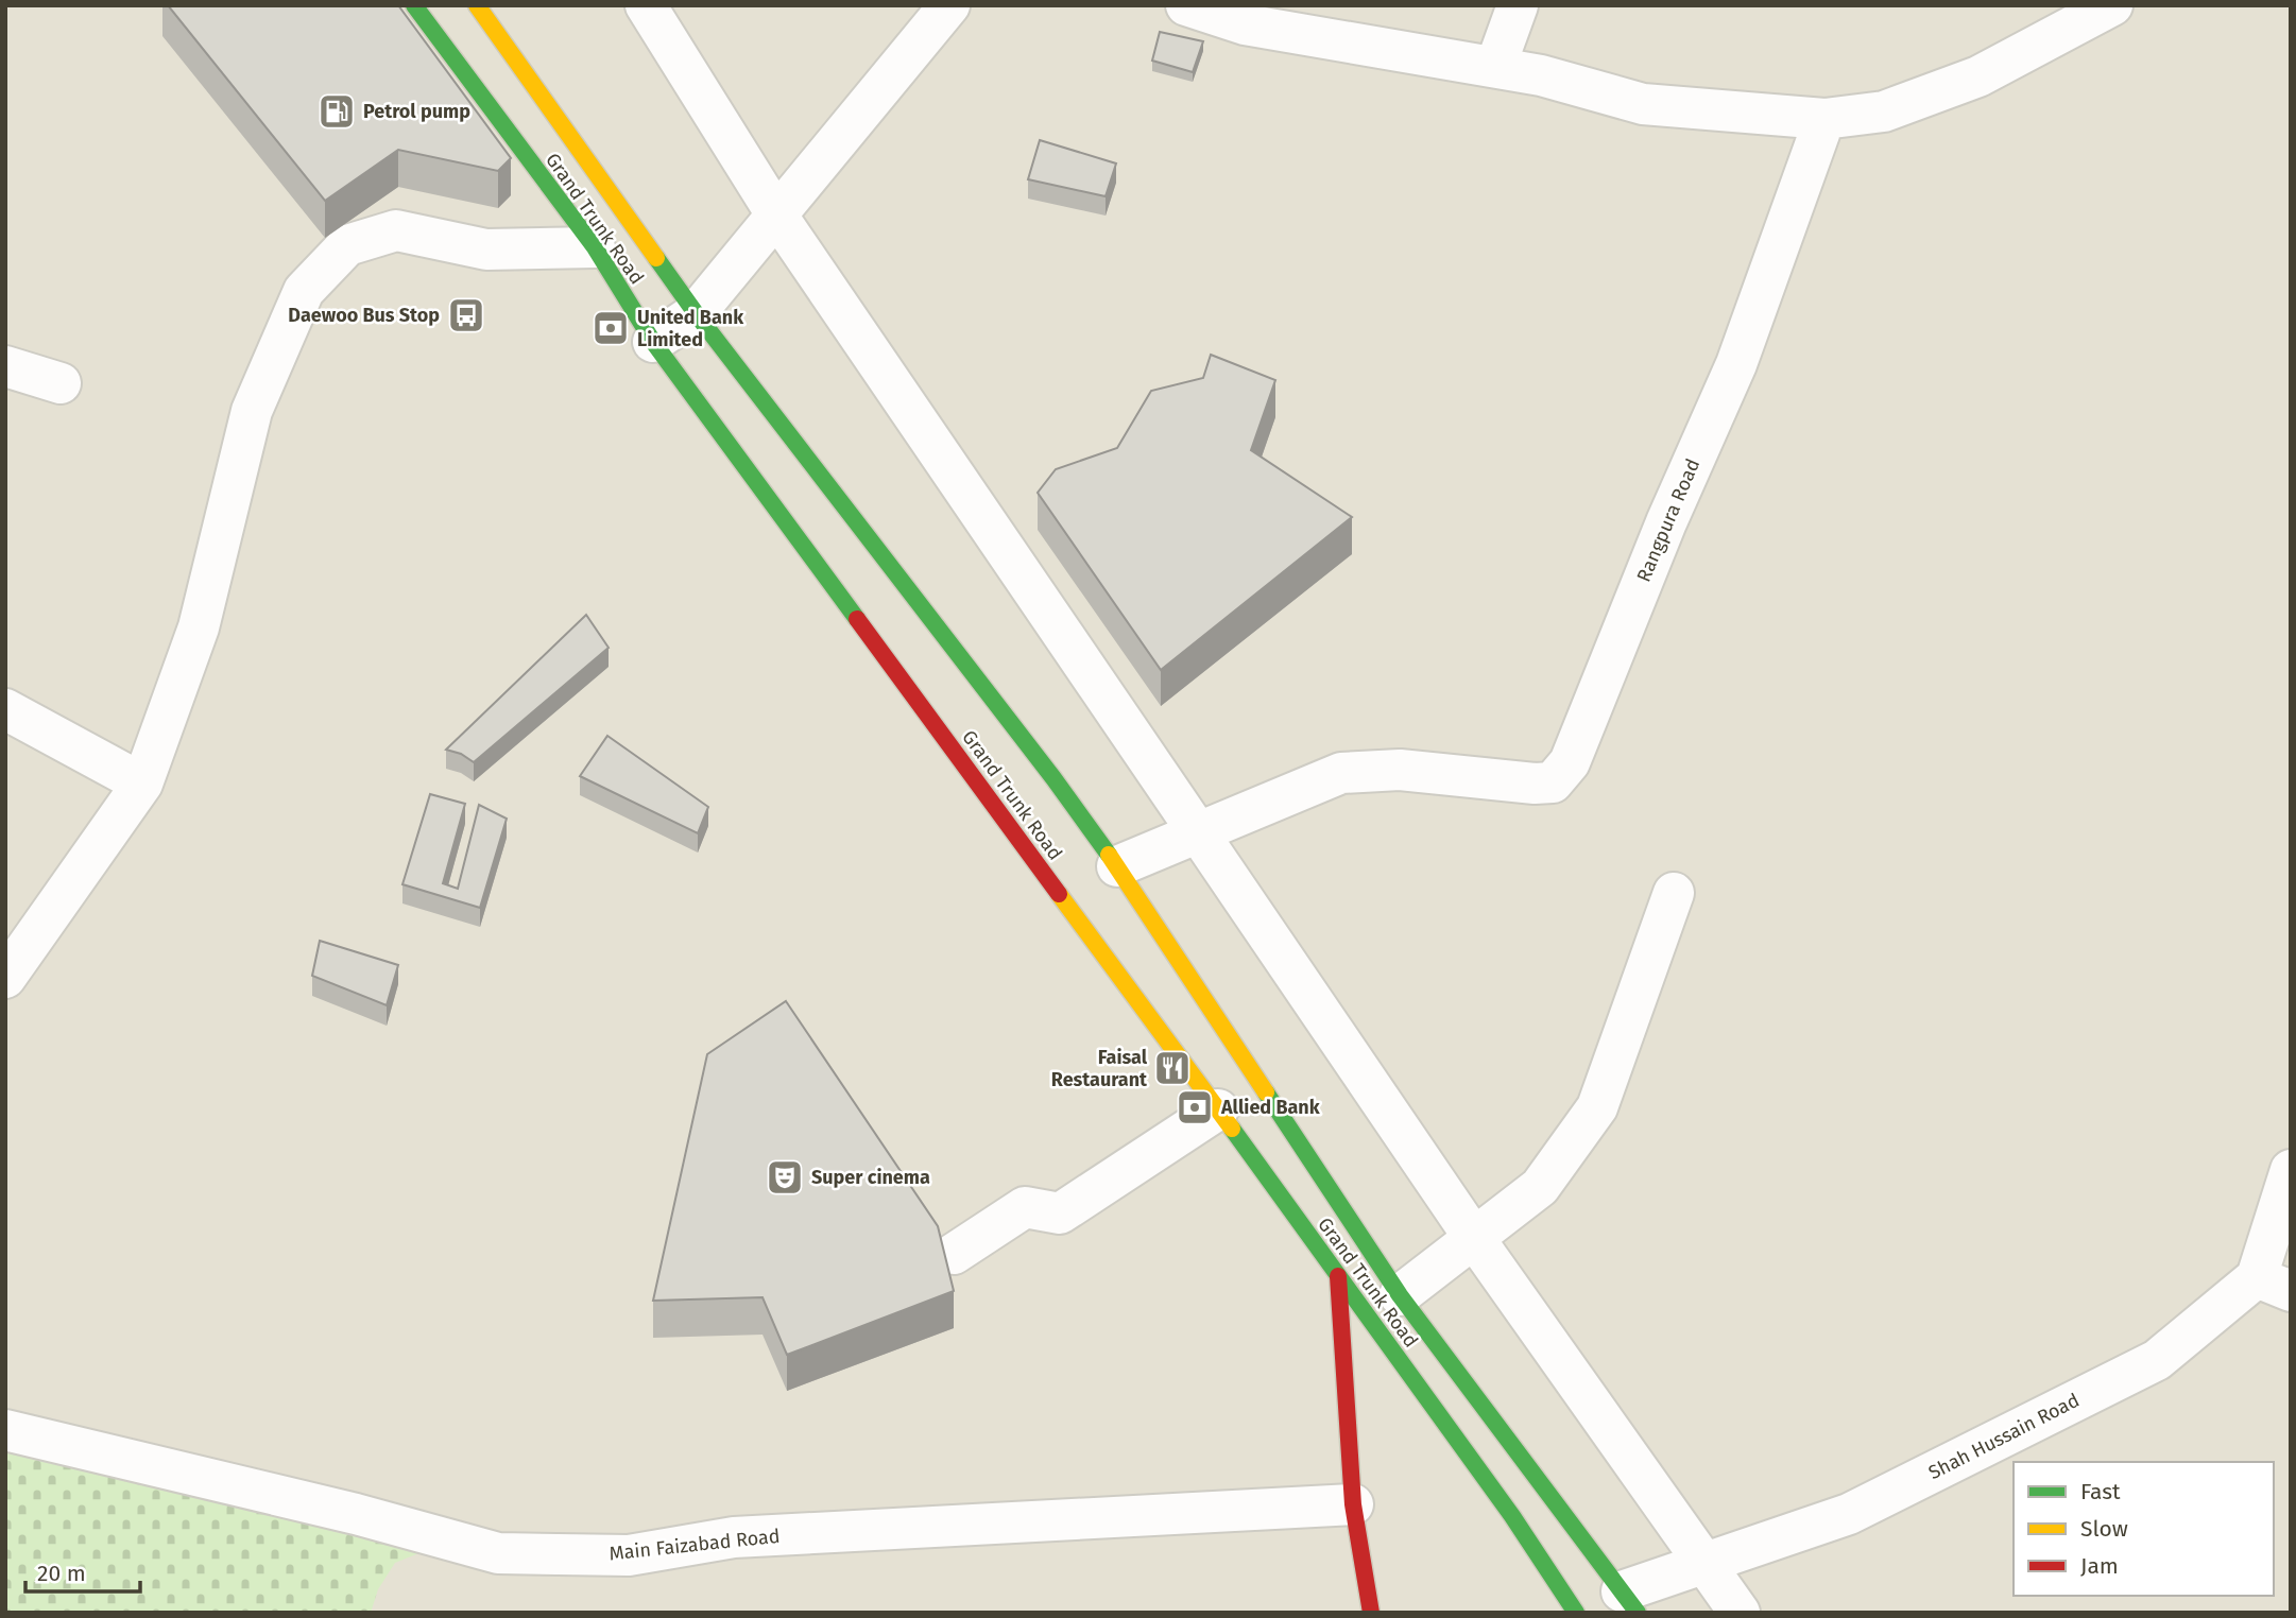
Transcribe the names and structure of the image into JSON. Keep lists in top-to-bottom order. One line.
{"streets":{"main road":["Grand Trunk Road"],"street":["Rangpura Road","Shah Hussain Road","Main Faizabad Road"]},"crossings":[["Grand Trunk Road","Rangpura Road"],["Grand Trunk Road","Shah Hussain Road"]],"places":{"fuel station":["Petrol pump"],"bus stop":["Daewoo Bus Stop"],"bank":["United Bank Limited","Allied Bank"],"restaurant":["Faisal Restaurant"],"theatre":["Super cinema"]},"legend":["Fast","Slow","Jam"],"scale_bar":"20 m"}
